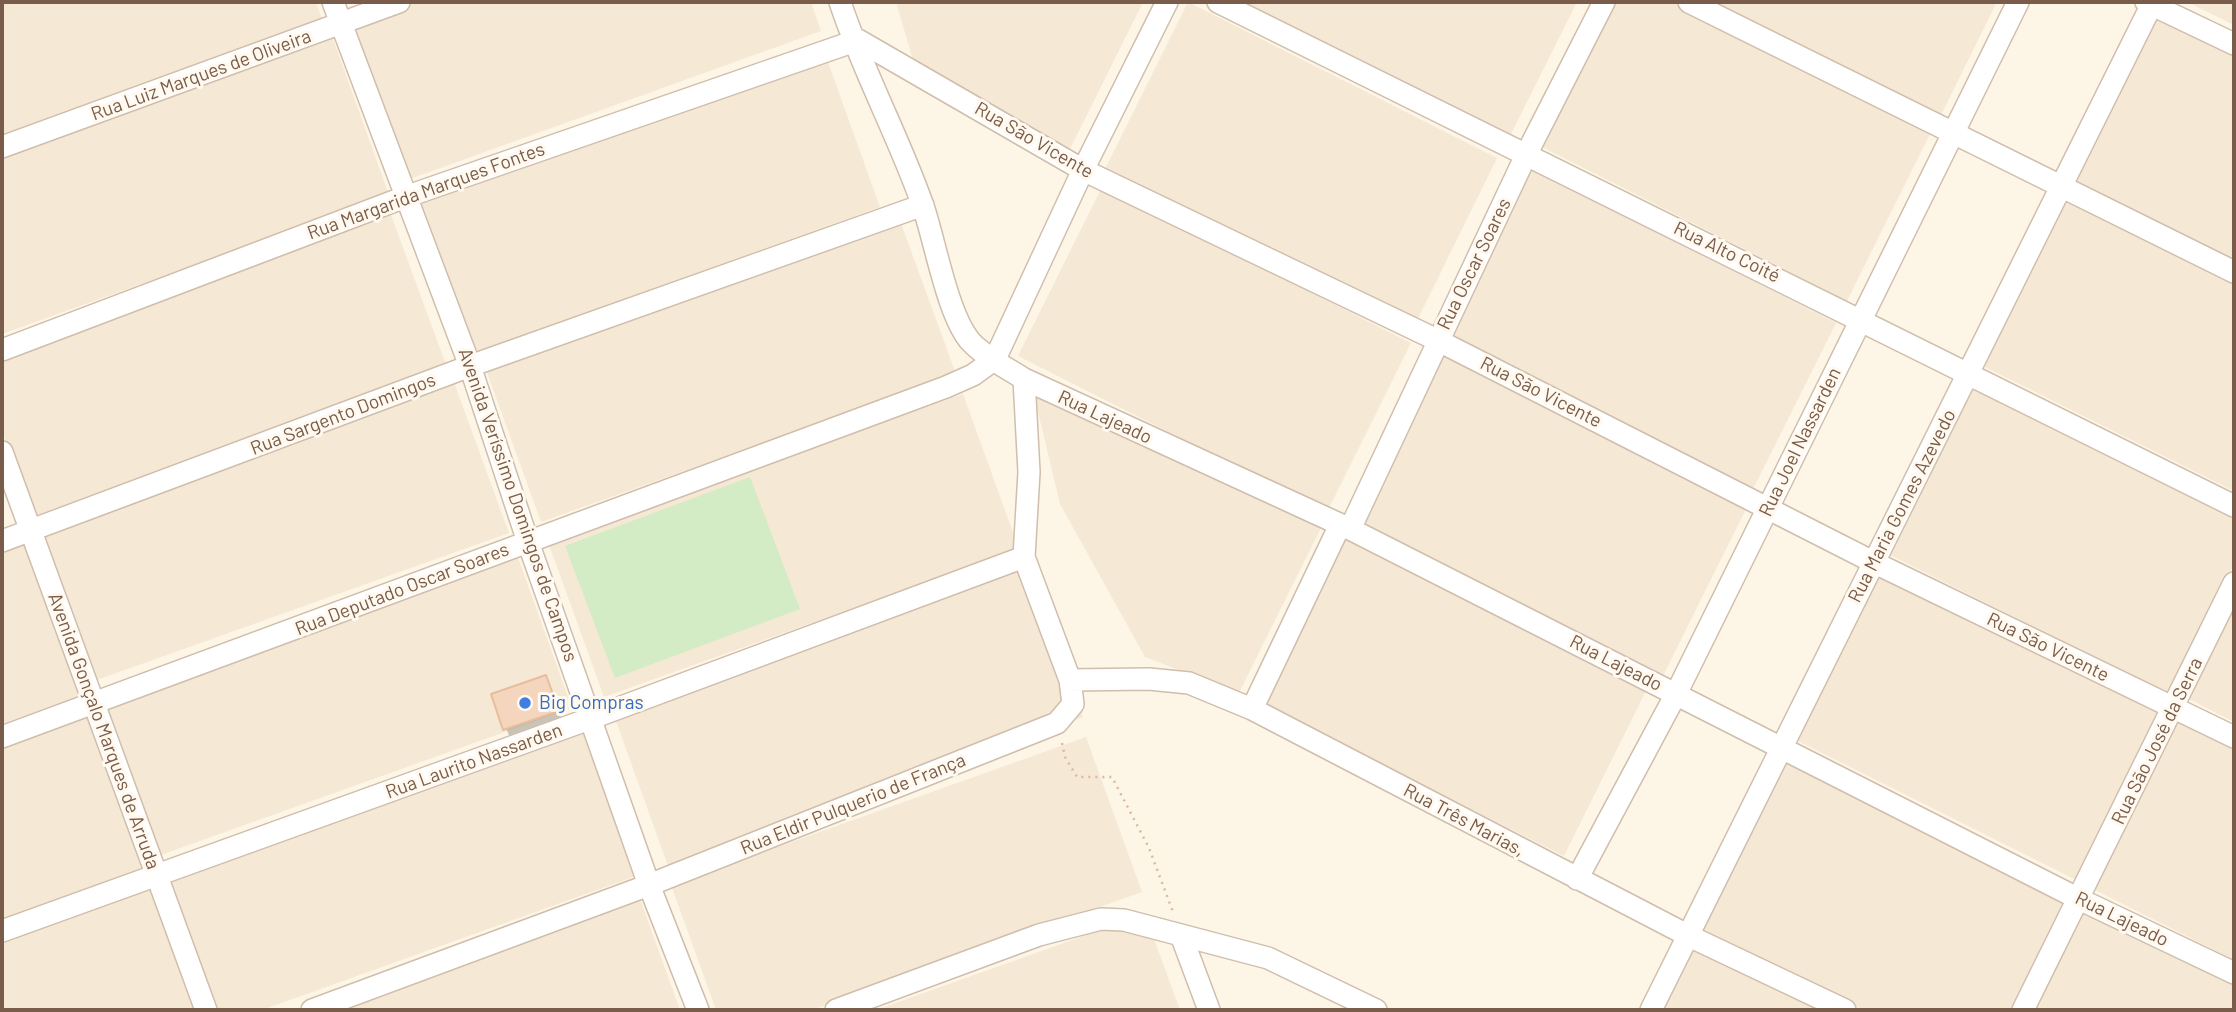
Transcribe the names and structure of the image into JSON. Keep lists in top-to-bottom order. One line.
{"streets":{"street":["Rua Luiz Marques de Oliveira","Rua São Vicente","Rua Margarida Marques Fontes","Rua Alto Coité","Rua Oscar Soares","Rua Sargento Domingos","Rua Lajeado","Rua Joel Nassarden","Avenida Veríssimo Domingos de Campos","Rua Maria Gomes Azevedo","Rua Deputado Oscar Soares","Avenida Gonçalo Marques de Arruda","Rua São José da Serra","Rua Laurito Nassarden","Rua Eldir Pulquerio de França","Rua Três Marias,"]},"crossings":[["Rua Luiz Marques de Oliveira","Avenida Veríssimo Domingos de Campos"],["Rua São Vicente","Rua Margarida Marques Fontes"],["Rua São Vicente","Rua Oscar Soares"],["Rua São Vicente","Rua Lajeado"],["Rua São Vicente","Rua Joel Nassarden"],["Rua São Vicente","Rua Maria Gomes Azevedo"],["Rua São Vicente","Rua São José da Serra"],["Rua Margarida Marques Fontes","Rua Lajeado"],["Rua Margarida Marques Fontes","Avenida Veríssimo Domingos de Campos"],["Rua Alto Coité","Rua Oscar Soares"],["Rua Alto Coité","Rua Joel Nassarden"],["Rua Alto Coité","Rua Maria Gomes Azevedo"],["Rua Oscar Soares","Rua Lajeado"],["Rua Oscar Soares","Rua Três Marias,"],["Rua Sargento Domingos","Rua Lajeado"],["Rua Sargento Domingos","Avenida Veríssimo Domingos de Campos"],["Rua Sargento Domingos","Avenida Gonçalo Marques de Arruda"],["Rua Lajeado","Rua Joel Nassarden"],["Rua Lajeado","Rua Maria Gomes Azevedo"],["Rua Lajeado","Rua Deputado Oscar Soares"],["Rua Lajeado","Rua São José da Serra"],["Rua Joel Nassarden","Rua Três Marias,"],["Avenida Veríssimo Domingos de Campos","Rua Deputado Oscar Soares"],["Avenida Veríssimo Domingos de Campos","Rua Laurito Nassarden"],["Avenida Veríssimo Domingos de Campos","Rua Eldir Pulquerio de França"],["Rua Maria Gomes Azevedo","Rua Três Marias,"],["Rua Deputado Oscar Soares","Avenida Gonçalo Marques de Arruda"],["Avenida Gonçalo Marques de Arruda","Rua Laurito Nassarden"]],"places":["Big Compras"]}
